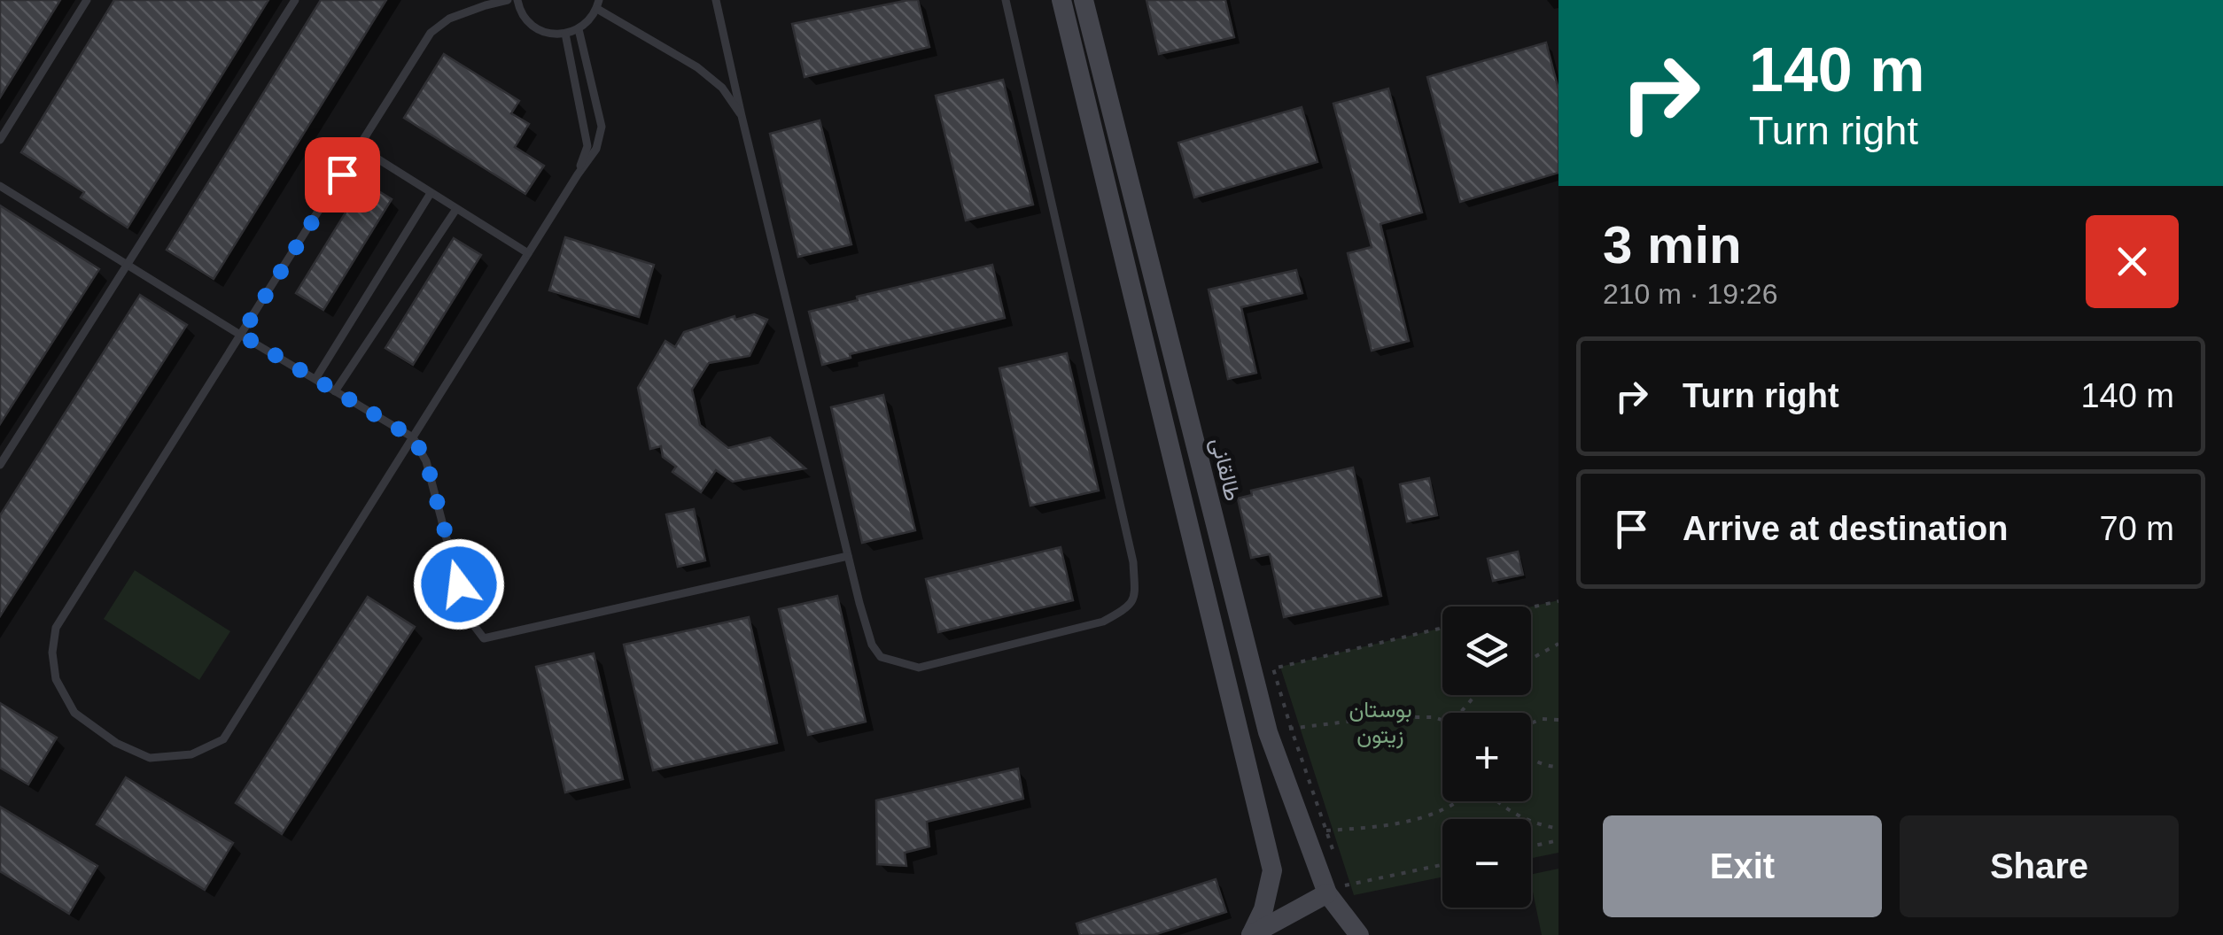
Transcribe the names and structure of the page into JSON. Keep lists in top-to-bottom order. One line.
{"streets":{"street":["طالقانی"]},"parks":["بوستان زیتون"],"page":{"turn":["140 m","Turn right"],"heading":["3 min","210 m · 19:26"],"list":[{"name":"Turn right","value":"140 m"},{"name":"Arrive at destination","value":"70 m"}],"map_buttons":["+","−"],"buttons":["Exit","Share"]}}
